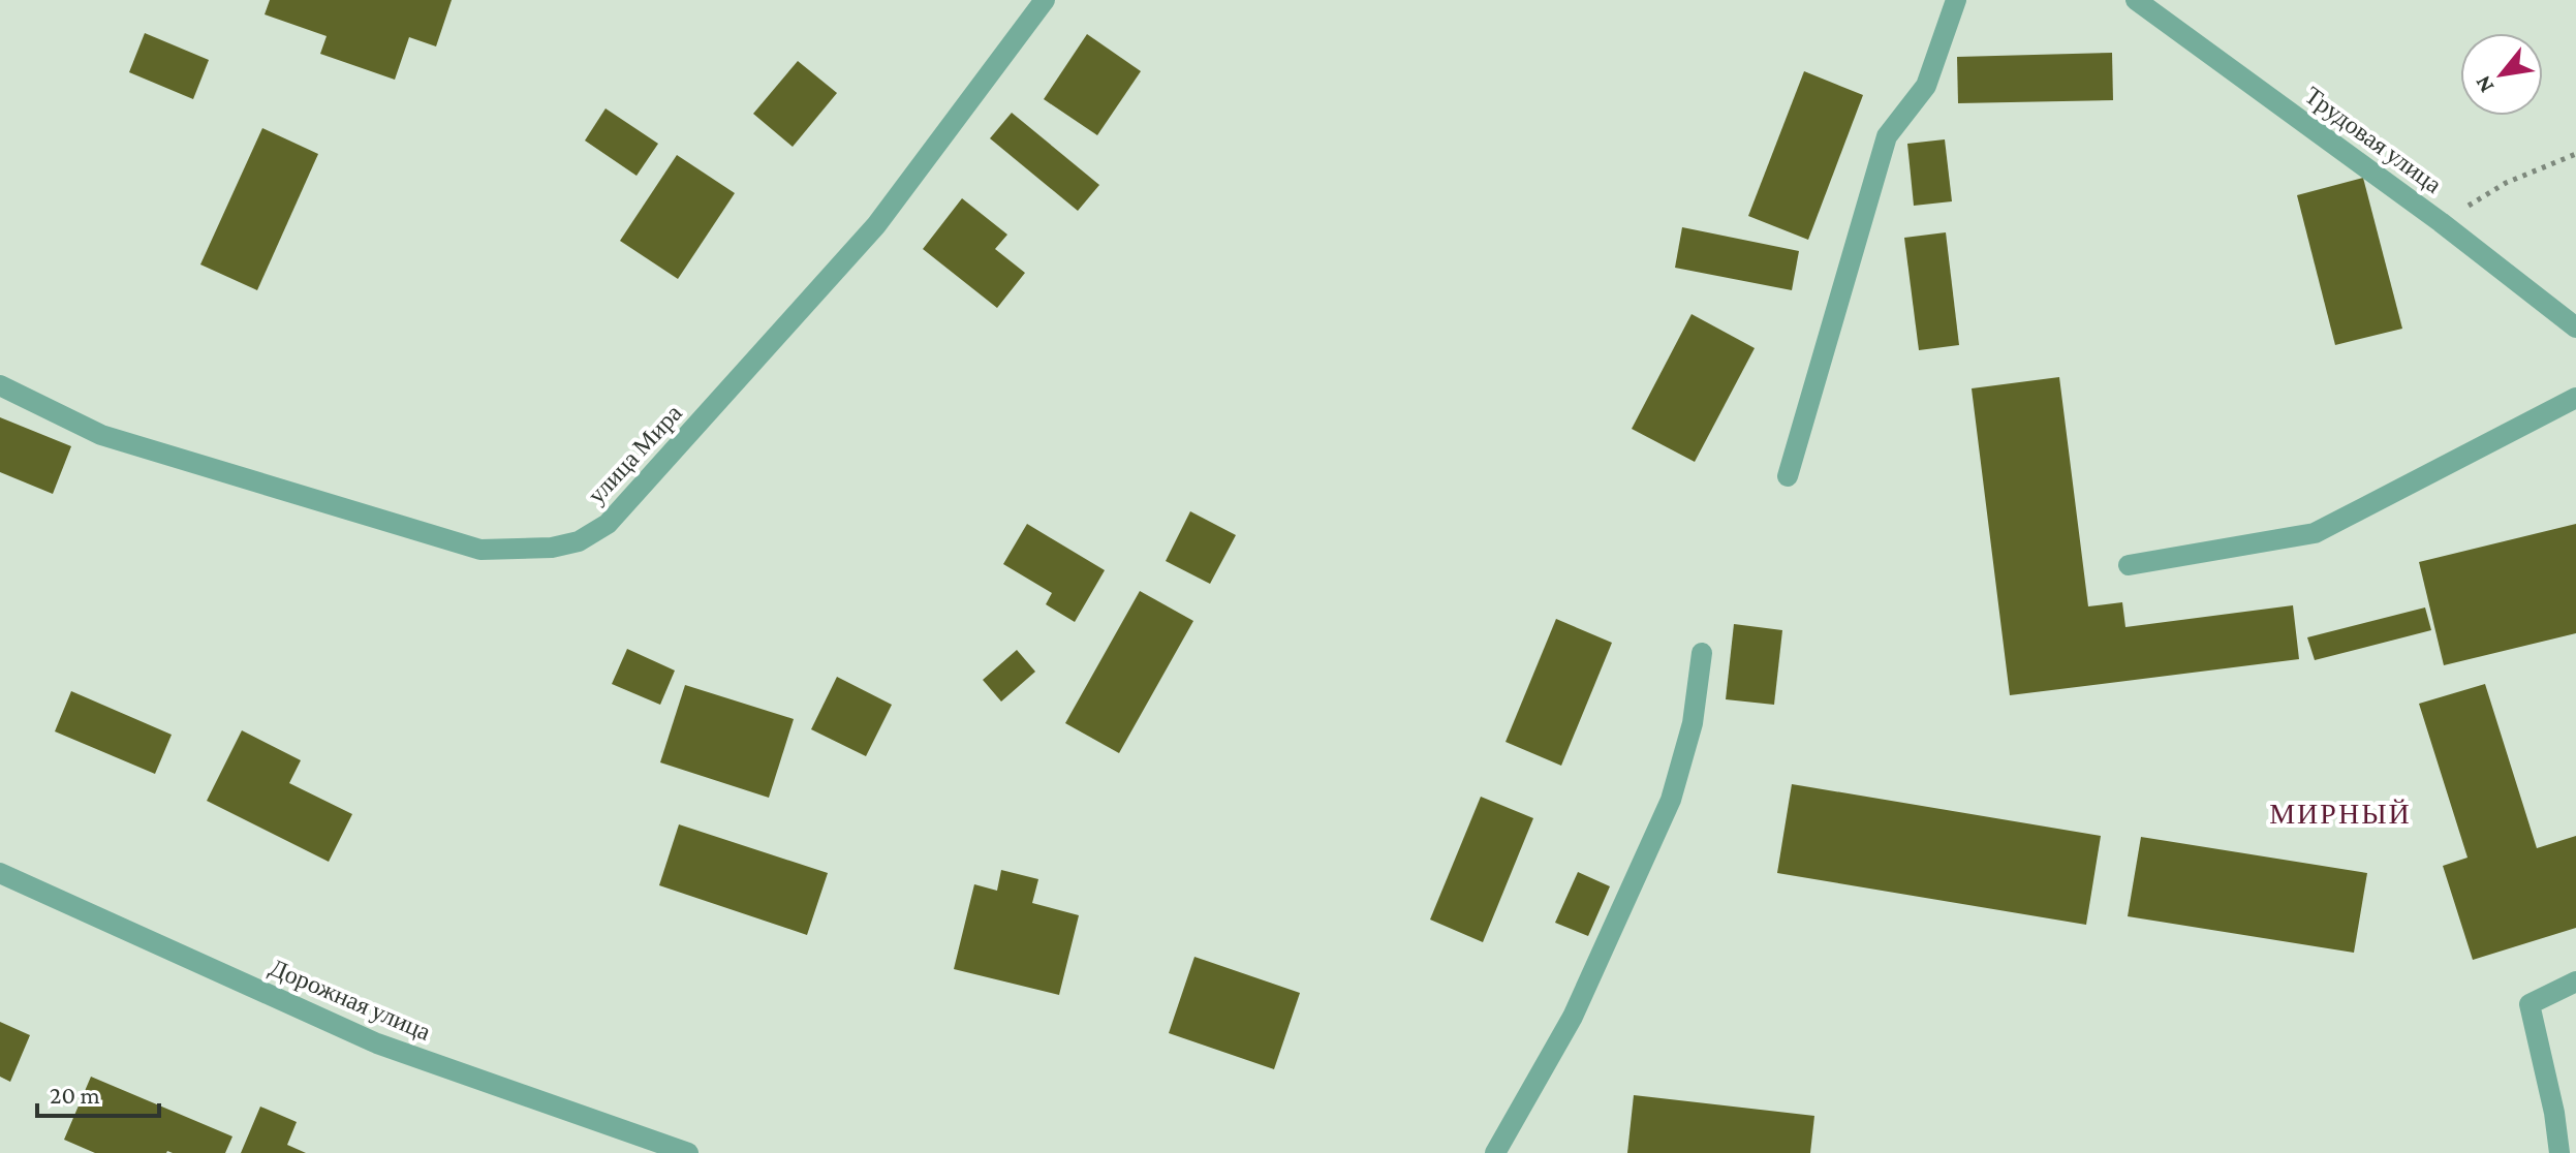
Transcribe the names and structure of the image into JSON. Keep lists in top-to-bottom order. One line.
{"streets":{"street":["Трудовая улица","улица Мира","Дорожная улица"]},"districts":["МИРНЫЙ"],"scale_bar":"20 m","north":"bottom left"}
